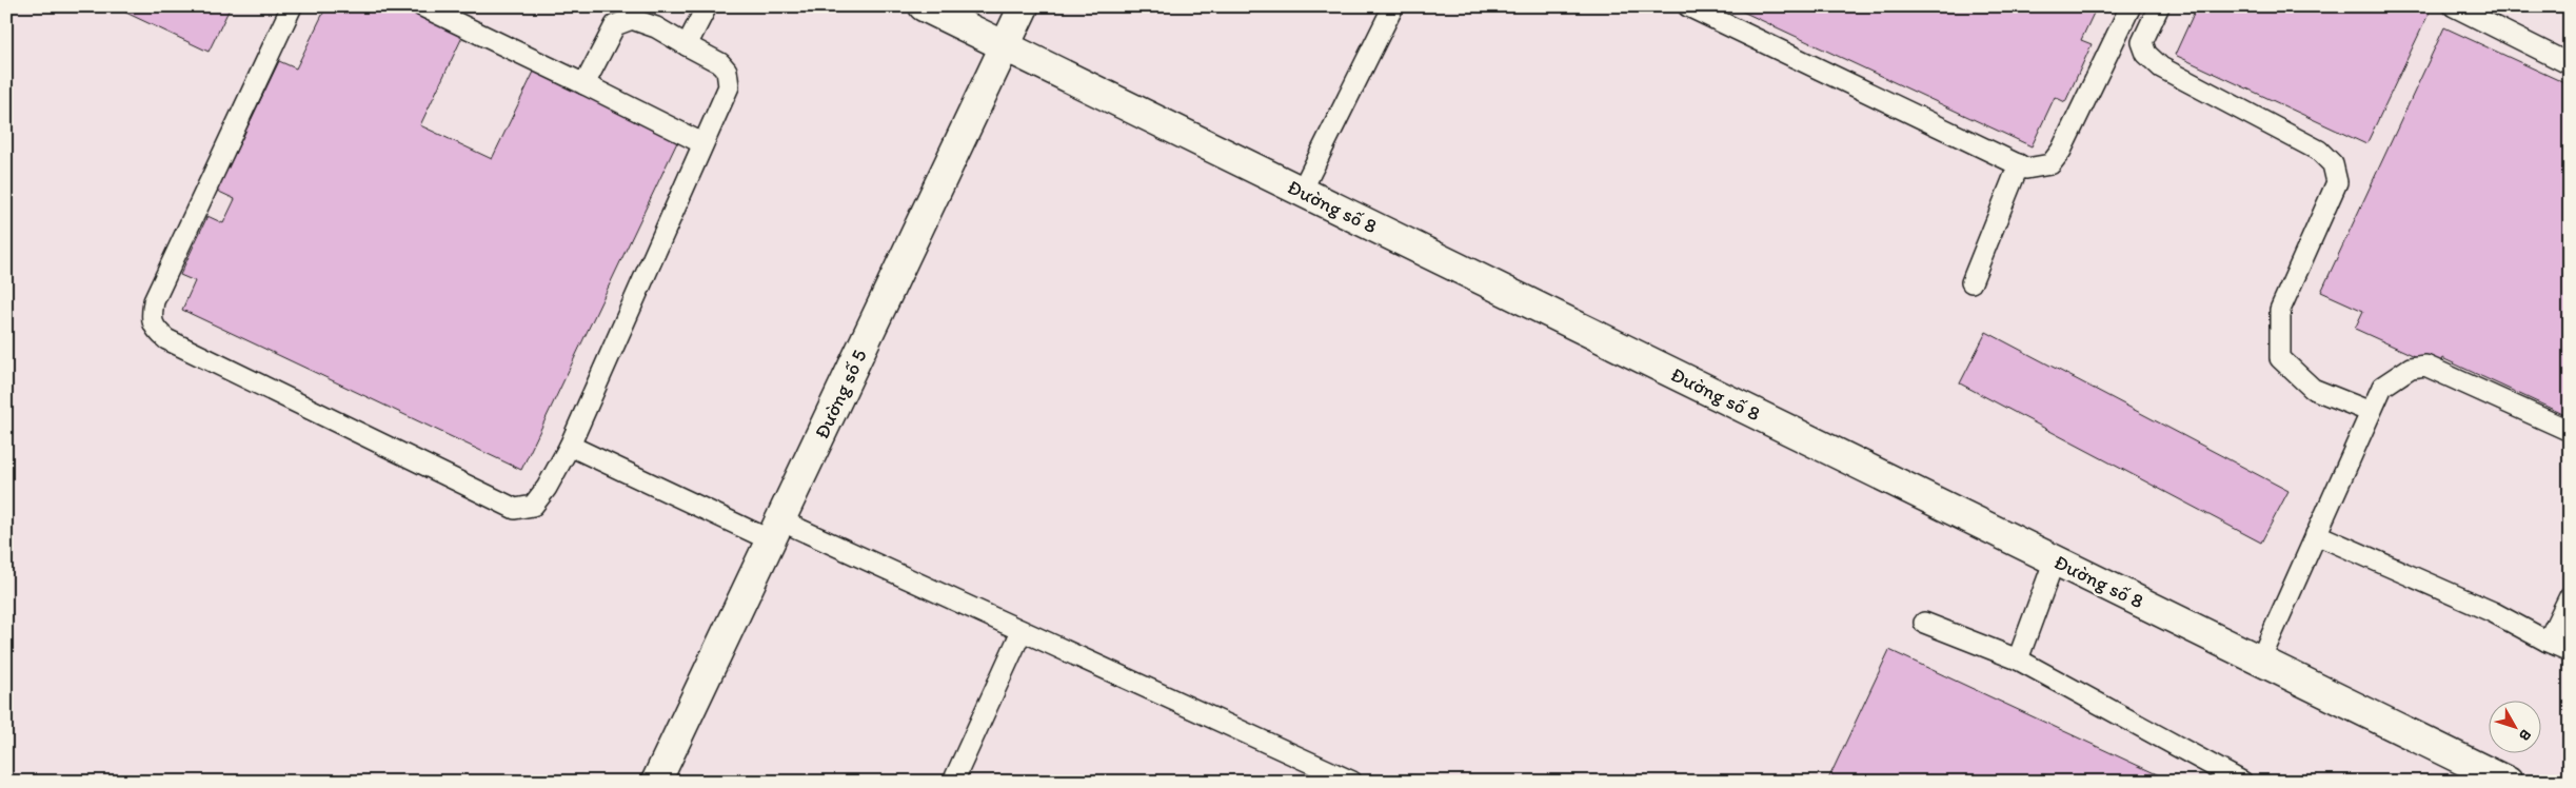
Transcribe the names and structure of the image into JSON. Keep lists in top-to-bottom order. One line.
{"streets":{"street":["Đường số 8","Đường số 5"]},"crossings":[["Đường số 8","Đường số 5"]],"north":"bottom right"}
